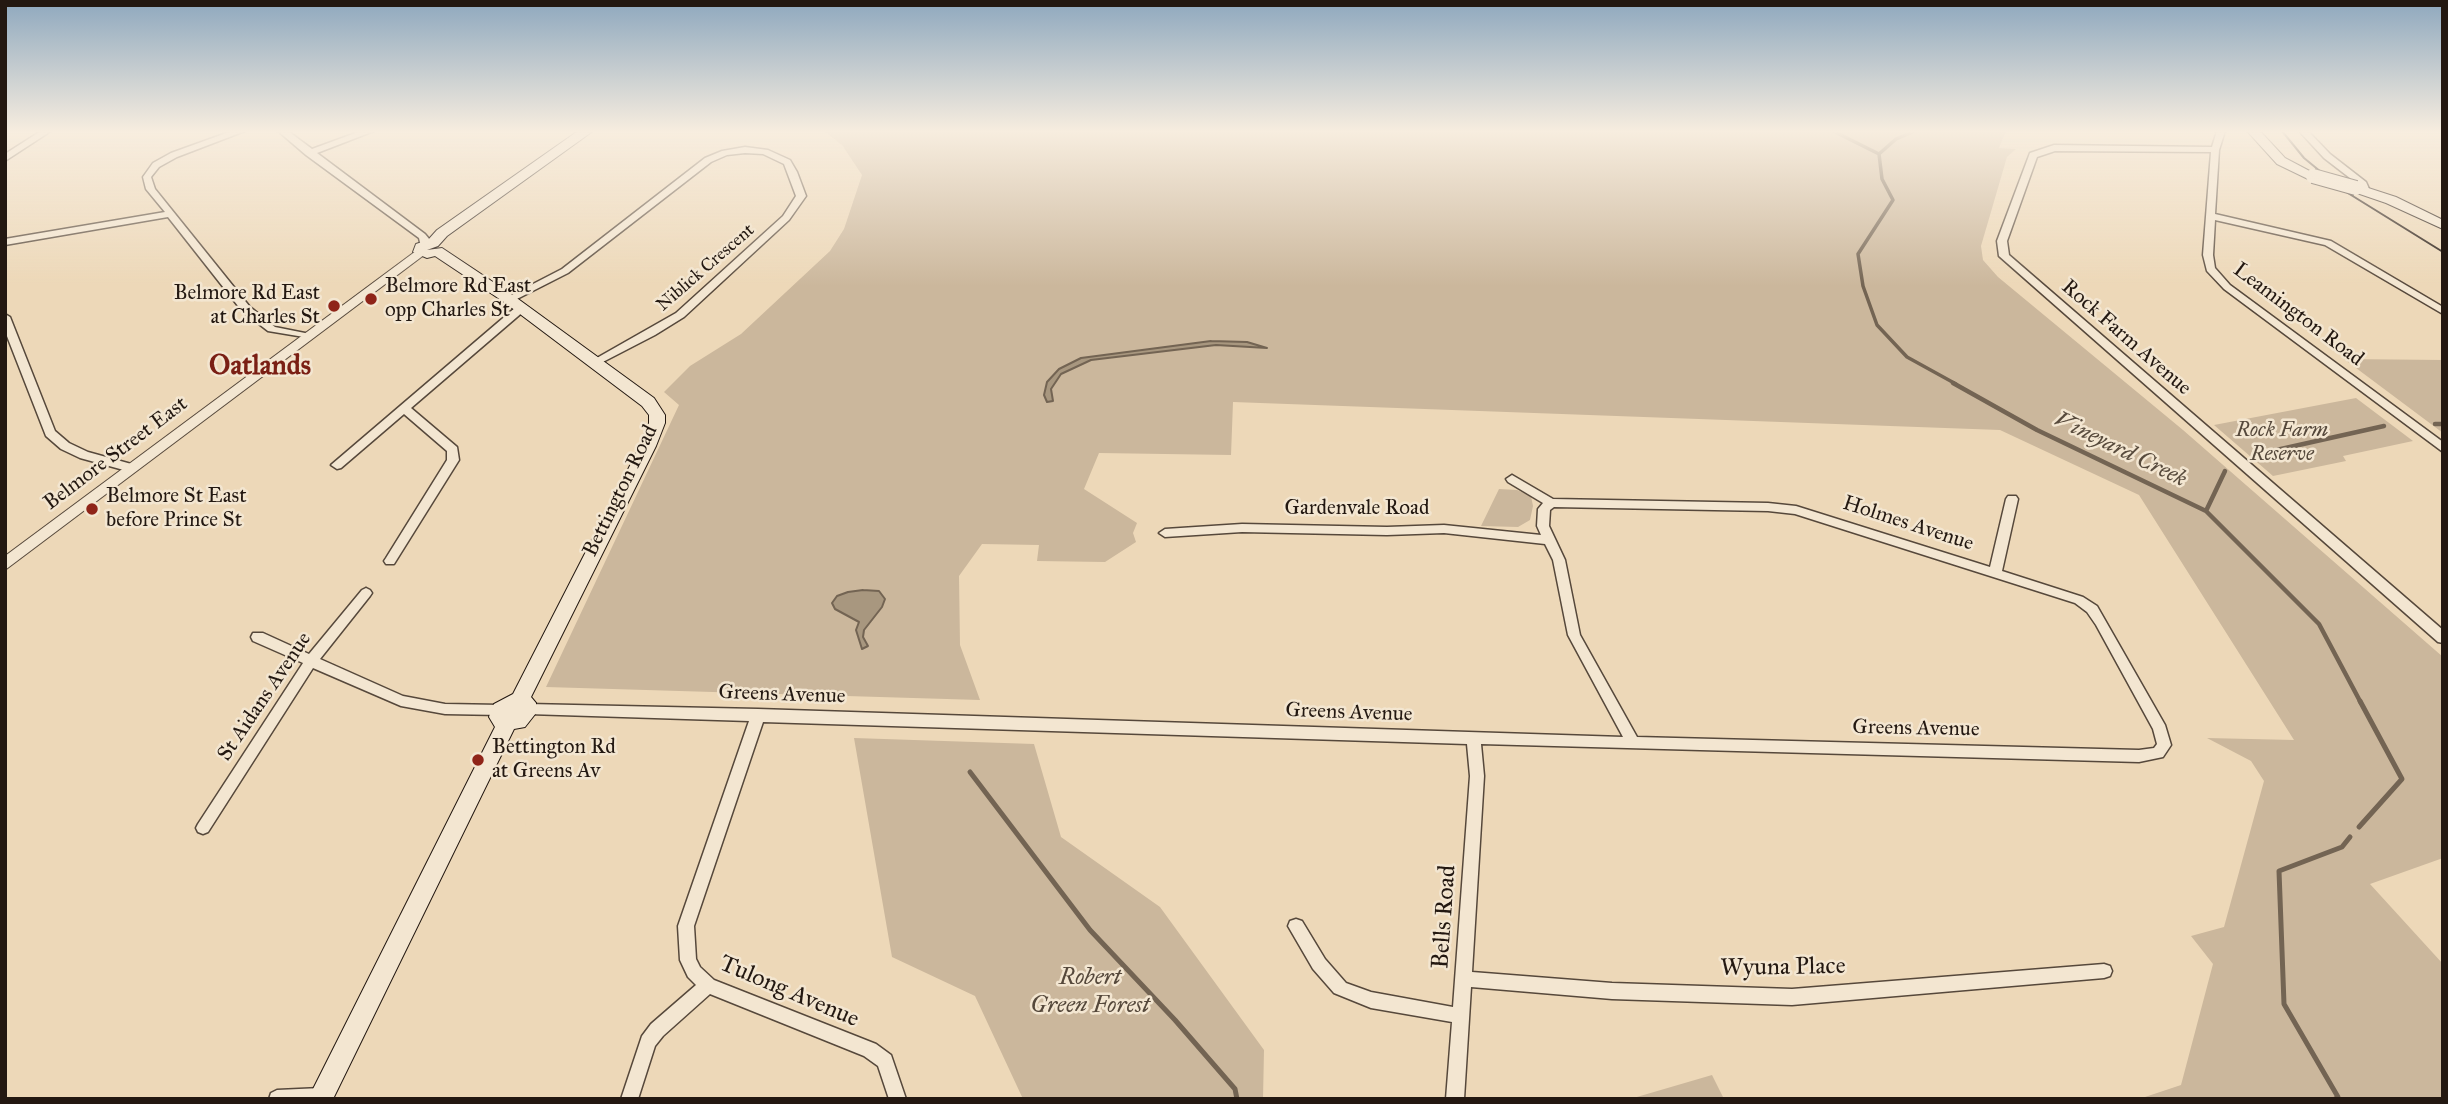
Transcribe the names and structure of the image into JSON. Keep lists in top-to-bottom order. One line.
{"streets":{"main road":["Bettington Road"],"street":["Niblick Crescent","Leamington Road","Rock Farm Avenue","Belmore Street East","Gardenvale Road","Holmes Avenue","Greens Avenue","St Aidans Avenue","Bells Road","Wyuna Place","Tulong Avenue"]},"crossings":[["Niblick Crescent","Bettington Road"],["Belmore Street East","Bettington Road"],["Bettington Road","Greens Avenue"],["Holmes Avenue","Greens Avenue"],["Greens Avenue","Bells Road"],["Greens Avenue","Tulong Avenue"],["Bells Road","Wyuna Place"]],"districts":["Oatlands"],"water":["Vineyard Creek"],"parks":["Rock Farm Reserve","Robert Green Forest"],"places":["Belmore Rd East opp Charles St","Belmore Rd East at Charles St","Belmore St East before Prince St","Bettington Rd at Greens Av"]}
